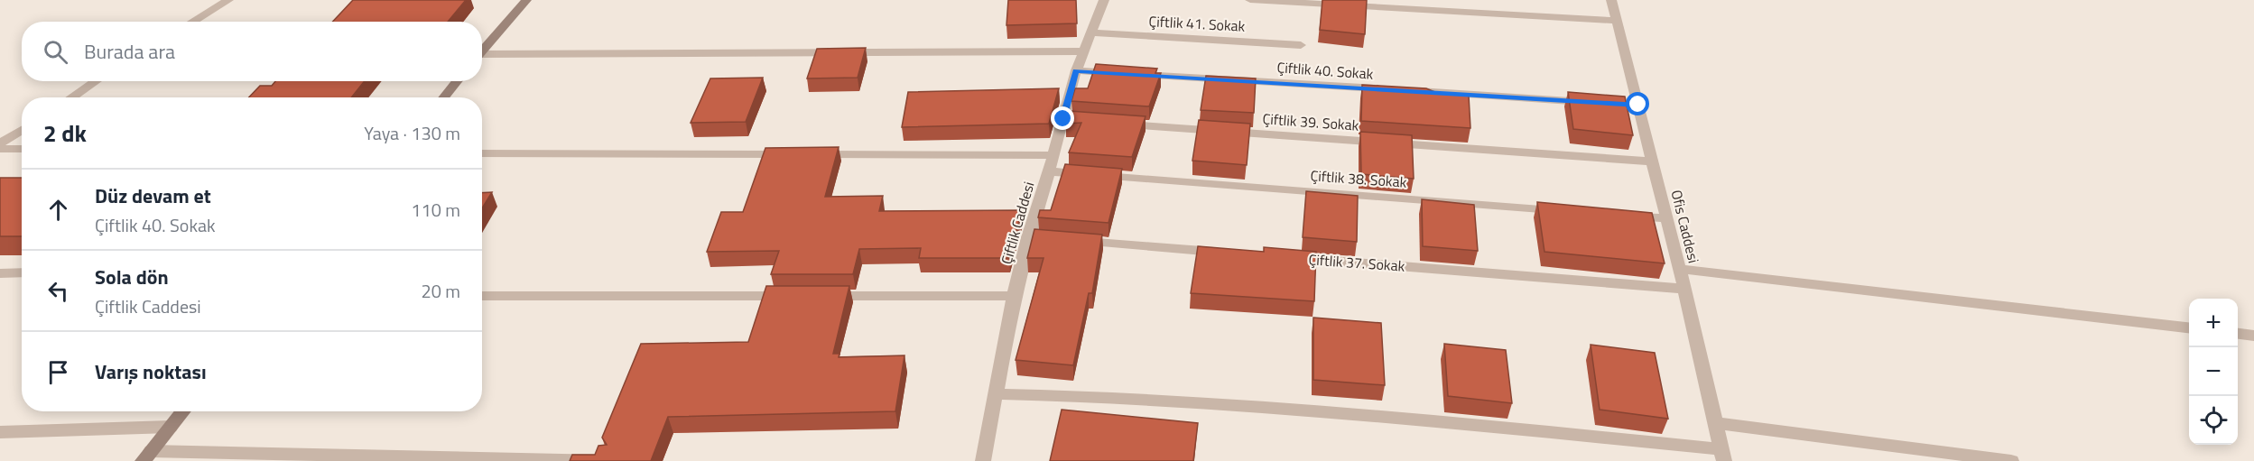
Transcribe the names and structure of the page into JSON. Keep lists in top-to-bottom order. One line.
{"streets":{"street":["Çiftlik 41. Sokak","Çiftlik 40. Sokak","Çiftlik 39. Sokak","Çiftlik 38. Sokak","Çiftlik Caddesi","Ofis Caddesi","Çiftlik 37. Sokak"]},"crossings":[["Çiftlik 41. Sokak","Çiftlik Caddesi"],["Çiftlik 40. Sokak","Çiftlik Caddesi"],["Çiftlik 39. Sokak","Ofis Caddesi"],["Çiftlik 38. Sokak","Çiftlik Caddesi"],["Ofis Caddesi","Çiftlik 37. Sokak"]],"page":{"search":"Burada ara","heading":["2 dk","Yaya · 130 m"],"list":[["Düz devam et","Çiftlik 40. Sokak","110 m"],["Sola dön","Çiftlik Caddesi","20 m"],"Varış noktası"],"map_buttons":["+","−"]}}
